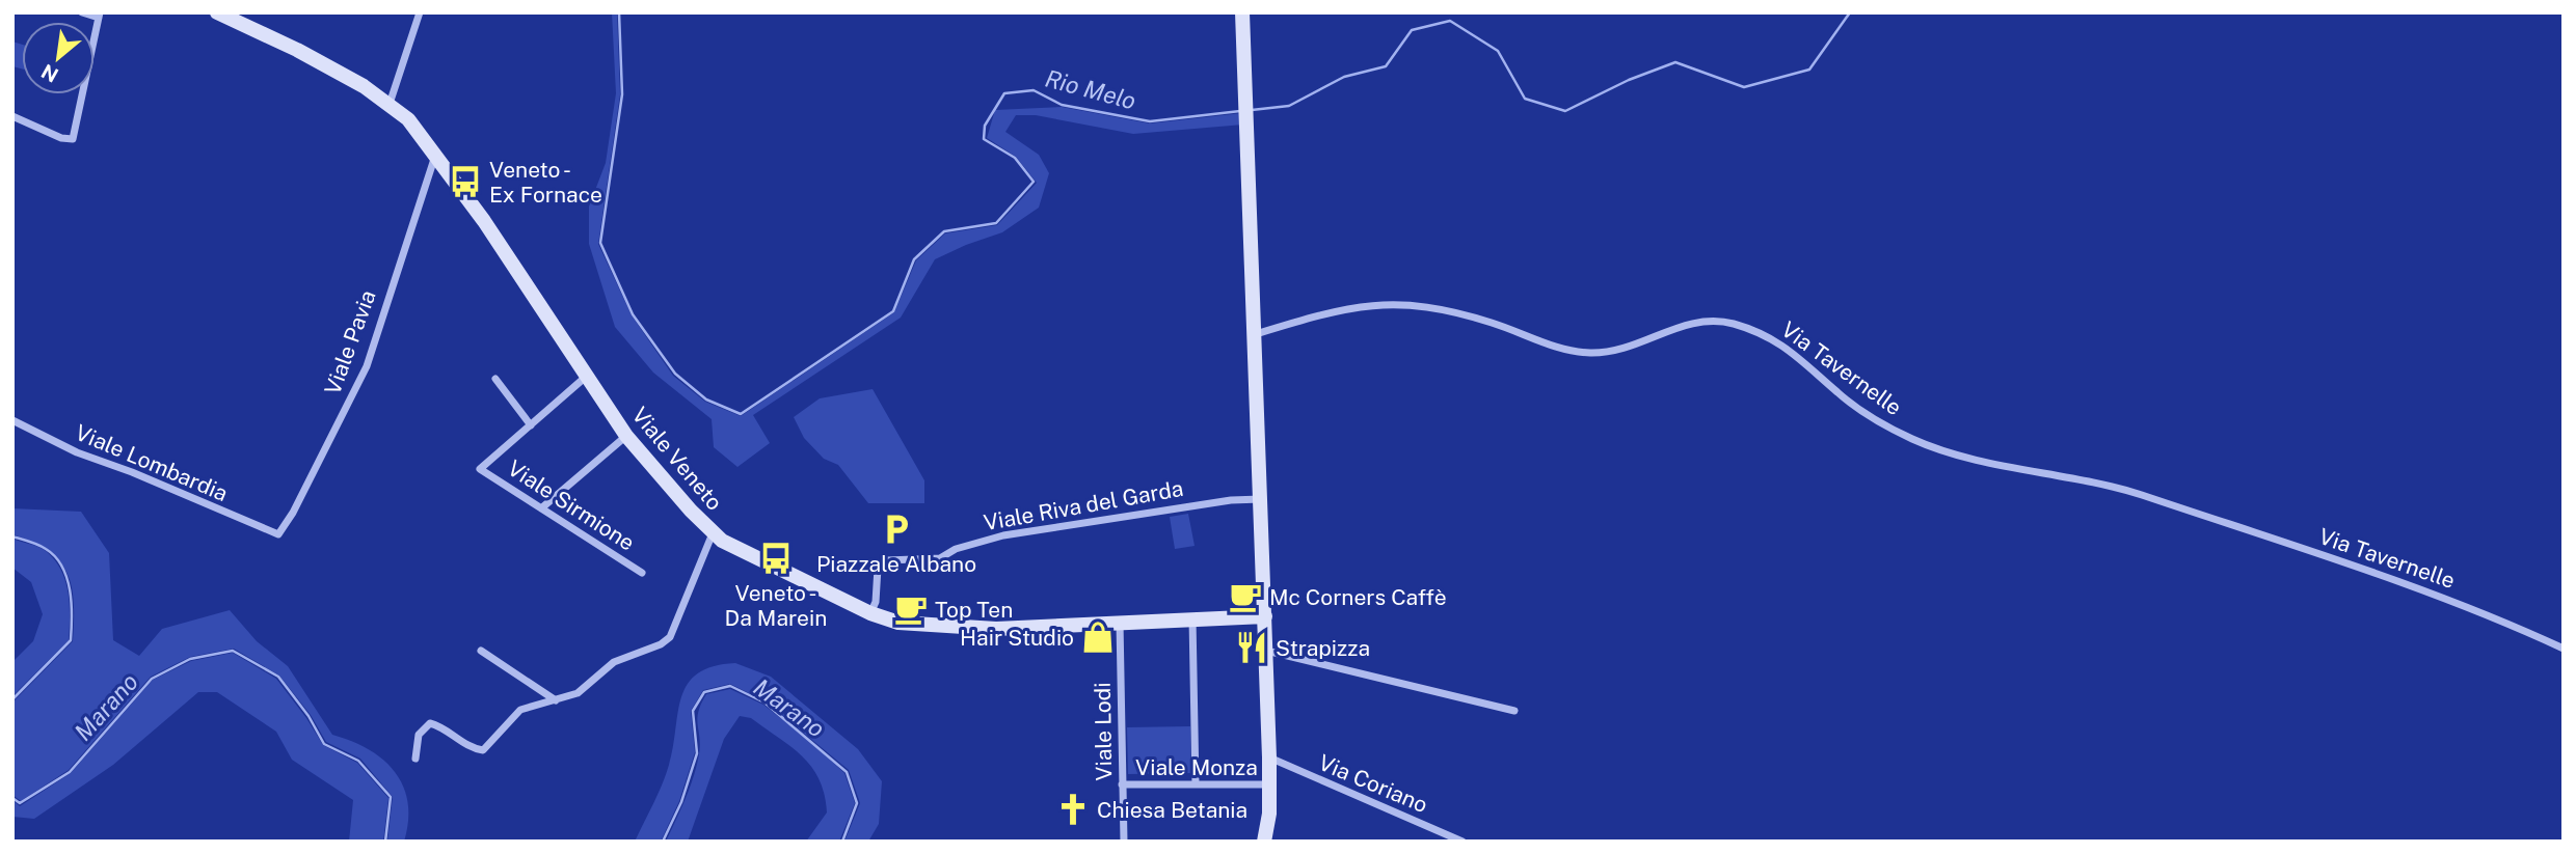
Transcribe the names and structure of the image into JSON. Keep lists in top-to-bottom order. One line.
{"streets":{"main road":["Viale Veneto"],"street":["Viale Pavia","Via Tavernelle","Viale Lombardia","Viale Sirmione","Viale Riva del Garda","Viale Lodi","Viale Monza","Via Coriano"]},"crossings":[["Viale Pavia","Viale Veneto"],["Viale Pavia","Viale Lombardia"],["Viale Veneto","Viale Riva del Garda"],["Viale Veneto","Viale Lodi"],["Viale Lodi","Viale Monza"]],"water":["Rio Melo","Marano"],"places":{"bus stop":["Veneto - Ex Fornace","Veneto - Da Marein"],"parking":["Piazzale Albano"],"cafe":["Mc Corners Caffè","Top Ten"],"shop":["Hair Studio"],"restaurant":["Strapizza"],"church":["Chiesa Betania"]},"north":"bottom left"}
